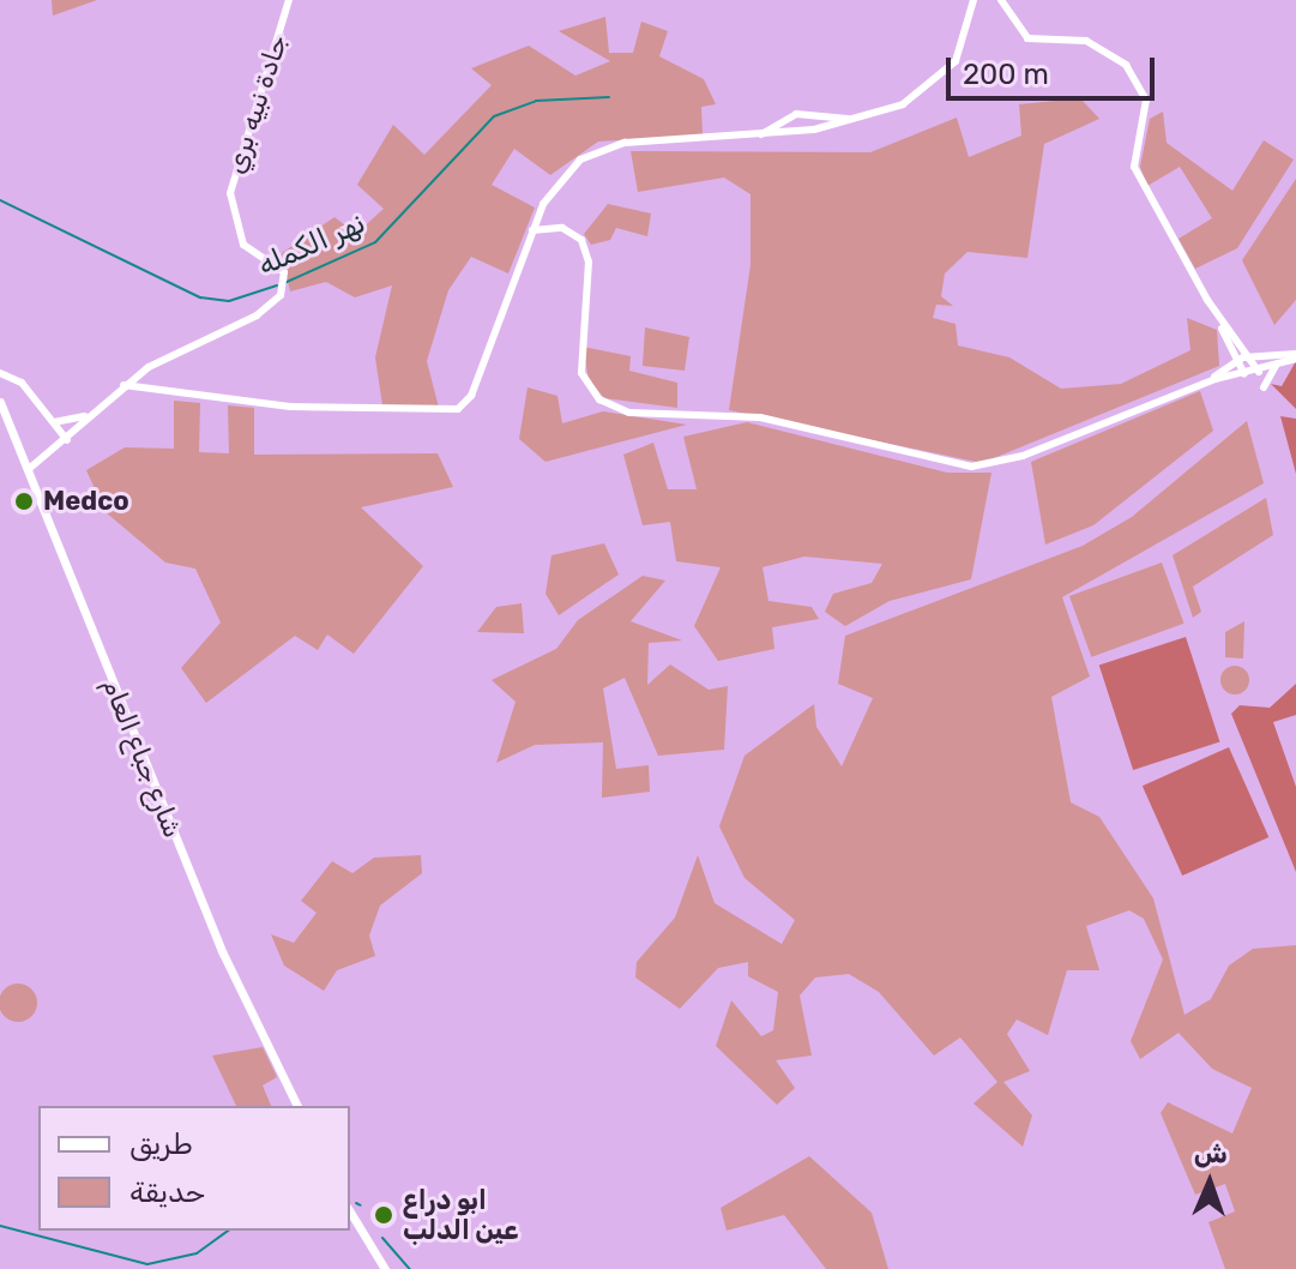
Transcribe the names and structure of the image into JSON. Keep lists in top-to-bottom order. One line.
{"streets":{"main road":["شارع جباع العام"],"street":["جادة نبيه بري"]},"crossings":[["جادة نبيه بري","شارع جباع العام"]],"water":["نهر الكمله"],"places":["Medco","ابو دراع عين الدلب"],"legend":["طريق","حديقة"],"scale_bar":"200 m","north":"top"}
